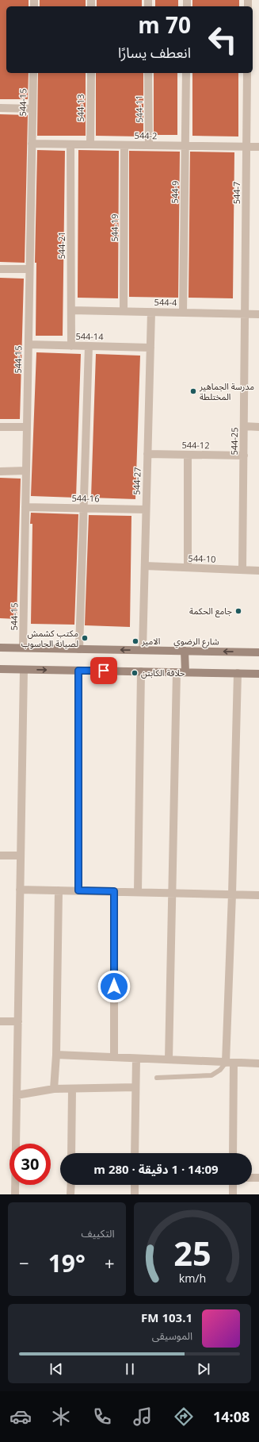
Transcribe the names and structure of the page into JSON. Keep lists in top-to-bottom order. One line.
{"streets":{"street":["544-15","544-13","544-11","544-2","544-9","544-7","544-19","544-21","544-4","544-14","544-25","544-12","544-27","544-16","544-10","شارع الرضوي"]},"crossings":[["544-15","544-2"],["544-15","544-14"],["544-15","544-16"],["544-15","شارع الرضوي"],["544-13","544-2"],["544-11","544-2"],["544-2","544-9"],["544-2","544-7"],["544-2","544-19"],["544-2","544-21"],["544-9","544-4"],["544-7","544-4"],["544-7","544-25"],["544-19","544-4"],["544-21","544-4"],["544-21","544-14"],["544-4","544-25"],["544-4","544-27"],["544-14","544-27"],["544-25","544-12"],["544-25","544-10"],["544-12","544-27"],["544-27","544-16"],["544-27","544-10"],["544-27","شارع الرضوي"]],"places":["مدرسة الجماهير المختلطة","جامع الحكمة","مكتب كشمش لصيانة الحاسوب","الامير","حلاقة الكابتن"],"page":{"turn":["70 m","انعطف يسارًا"],"limit":"30","trip":"14:09 · 1 دقيقة · 280 m","tile":"التكييف","heat":["−","19°","+"],"song":["103.1 FM","الموسيقى"],"tabs":"14:08","gauge":["25","km/h"]}}
